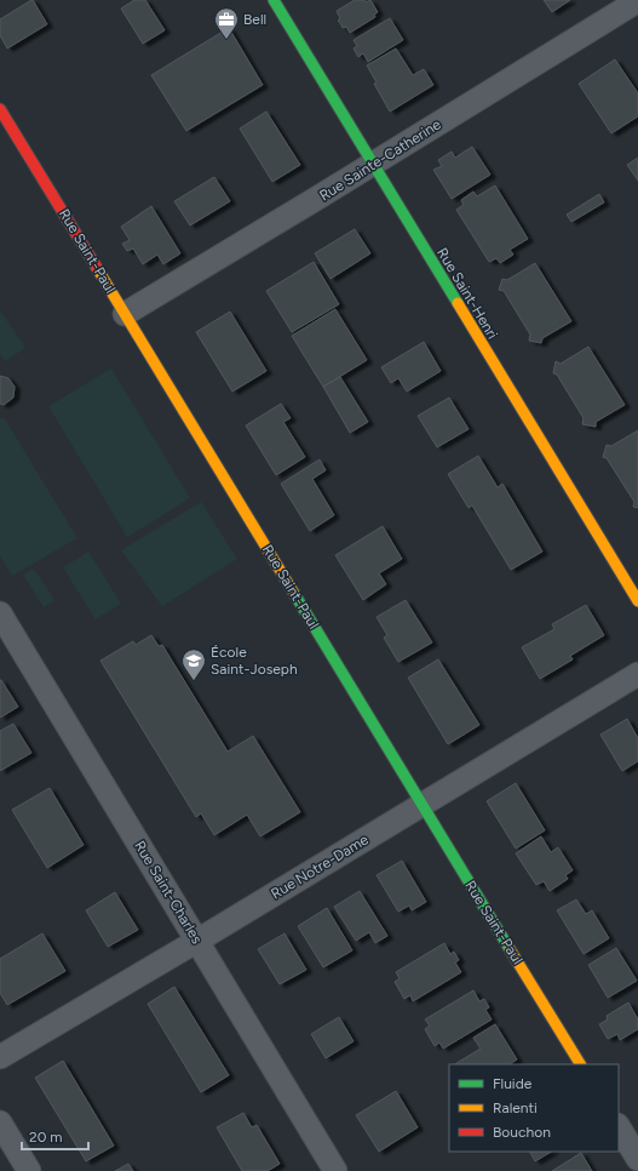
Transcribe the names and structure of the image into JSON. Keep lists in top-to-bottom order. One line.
{"streets":{"street":["Rue Sainte-Catherine","Rue Saint-Paul","Rue Saint-Henri","Rue Notre-Dame","Rue Saint-Charles"]},"crossings":[["Rue Sainte-Catherine","Rue Saint-Paul"],["Rue Sainte-Catherine","Rue Saint-Henri"],["Rue Saint-Paul","Rue Notre-Dame"],["Rue Notre-Dame","Rue Saint-Charles"]],"places":{"office":["Bell"],"school or university":["École Saint-Joseph"]},"legend":["Fluide","Ralenti","Bouchon"],"scale_bar":"20 m"}
